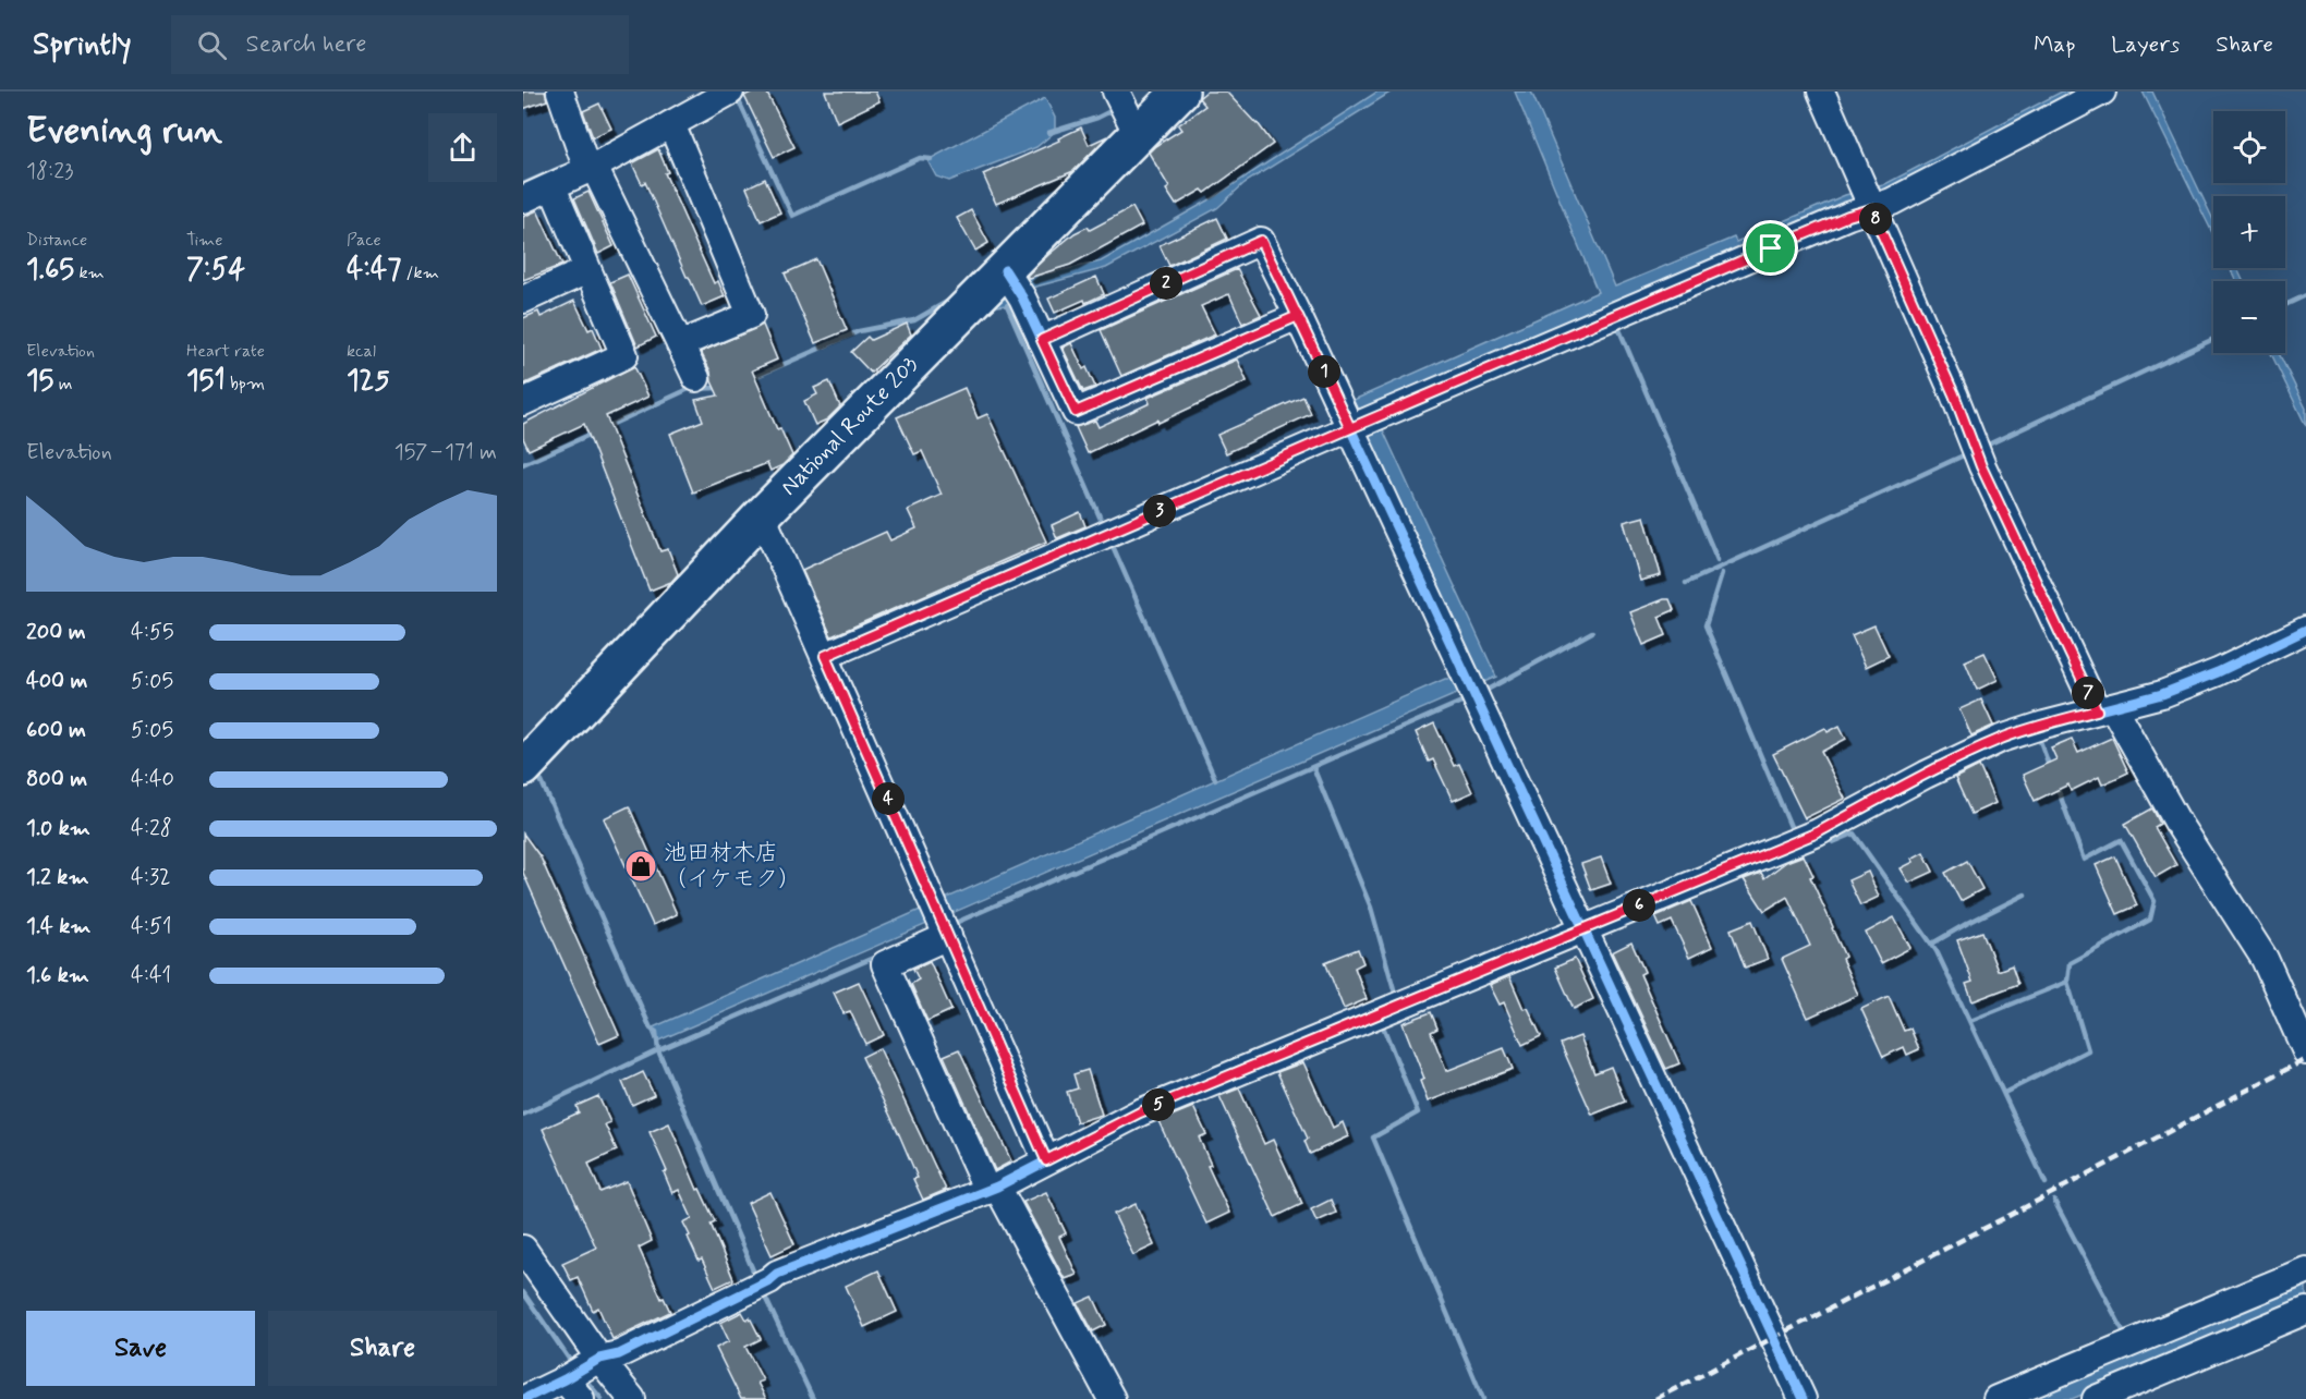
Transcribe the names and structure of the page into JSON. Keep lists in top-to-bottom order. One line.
{"streets":{"highway":["National Route 203"]},"places":{"shop":["池田材木店 （イケモク）"]},"page":{"header":"Sprintly","search":"Search here","nav":["Map","Layers","Share"],"heading":["Evening run","18:23"],"map_buttons":["+","−"],"stats":[["Distance","1.65 km"],["Time","7:54"],["Pace","4:47 /km"],["Elevation","15 m"],["Heart rate","151 bpm"],["kcal","125"]],"pins":["8","2","1","3","7","4","6","5"],"chart":["Elevation","157–171 m"],"list":[{"name":"200 m","note":"4:55"},{"name":"400 m","note":"5:05"},{"name":"600 m","note":"5:05"},{"name":"800 m","note":"4:40"},{"name":"1.0 km","note":"4:28"},{"name":"1.2 km","note":"4:32"},{"name":"1.4 km","note":"4:51"},{"name":"1.6 km","note":"4:41"}],"buttons":["Save","Share"]}}
